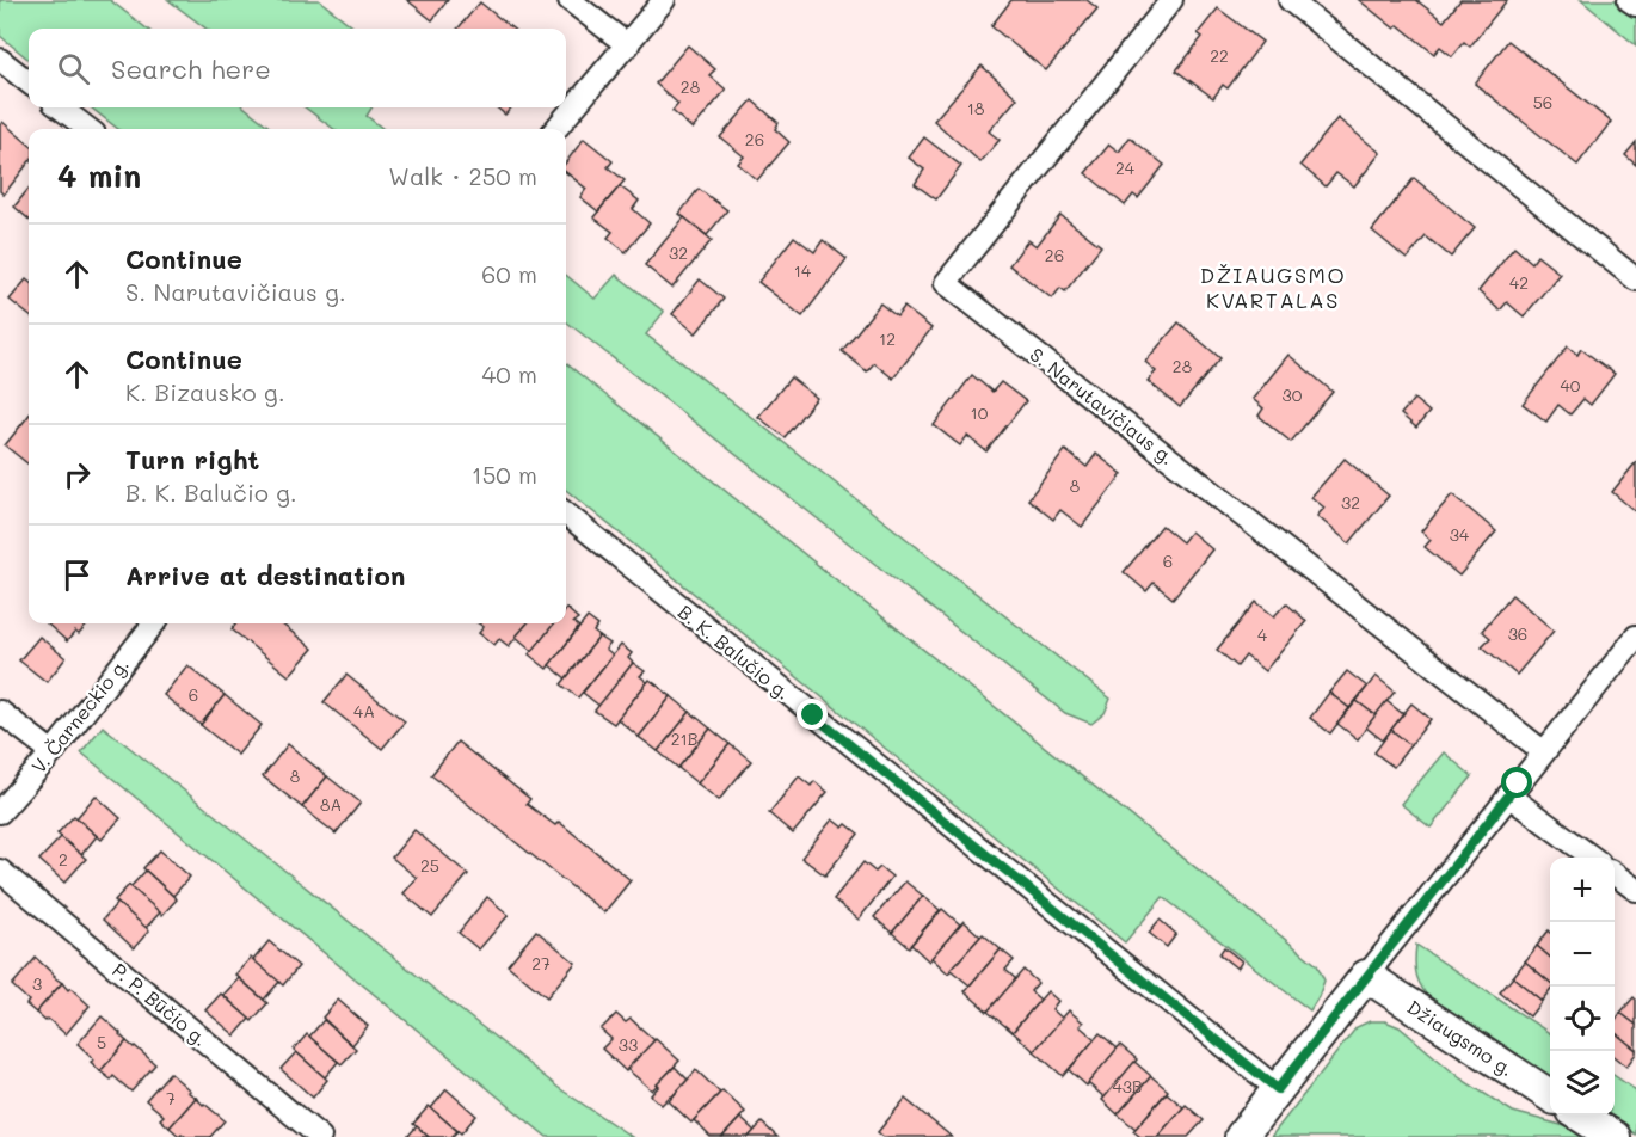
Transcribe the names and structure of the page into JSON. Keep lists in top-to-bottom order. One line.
{"streets":{"street":["S. Narutavičiaus g.","B. K. Balučio g.","V. Čarneckio g.","P. P. Būčio g.","Džiaugsmo g."]},"districts":["DŽIAUGSMO KVARTALAS"],"house_numbers":["22","28","56","18","26","24","32","26","14","42","12","28","40","30","10","8","32","34","6","36","4","6","4A","21B","8","8A","2","25","27","3","5","33","43B","7"],"page":{"search":"Search here","heading":["4 min","Walk · 250 m"],"list":[["Continue","S. Narutavičiaus g.","60 m"],["Continue","K. Bizausko g.","40 m"],["Turn right","B. K. Balučio g.","150 m"],"Arrive at destination"],"map_buttons":["+","−"]}}
